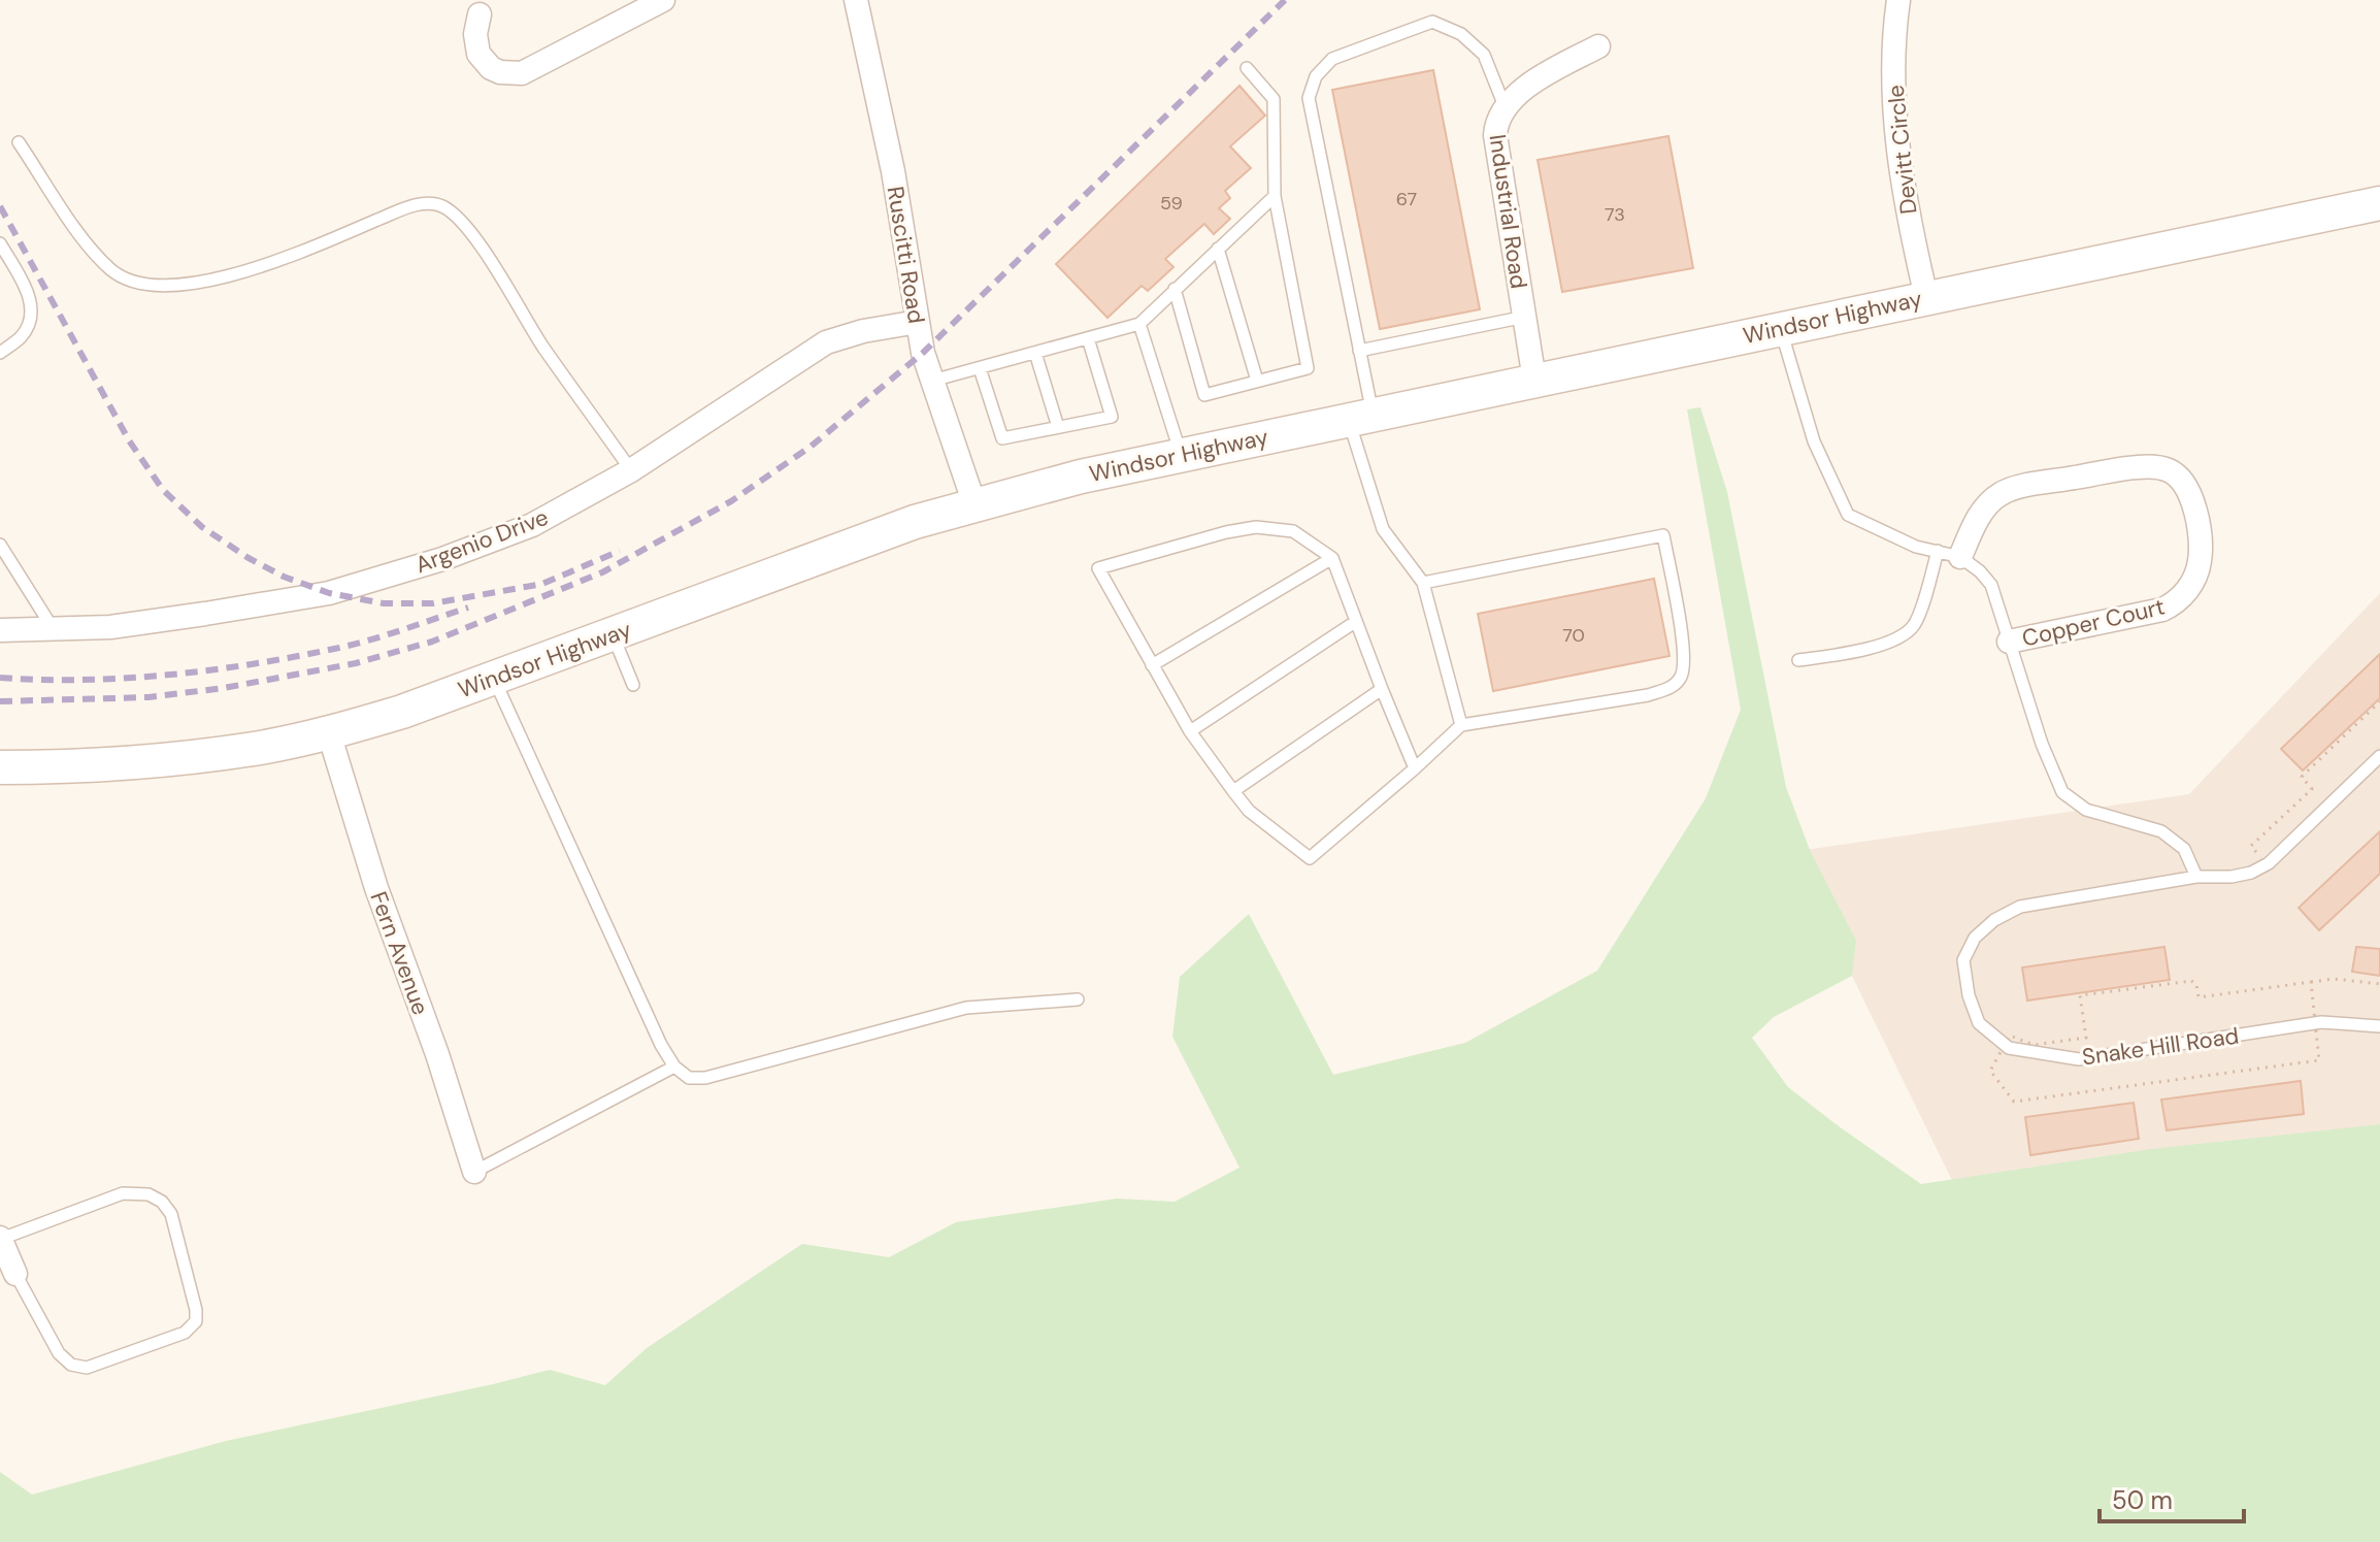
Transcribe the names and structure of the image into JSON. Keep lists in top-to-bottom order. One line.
{"streets":{"main road":["Windsor Highway"],"street":["Devitt Circle","Industrial Road","Ruscitti Road","Argenio Drive","Copper Court","Fern Avenue"],"lane":["Snake Hill Road"]},"crossings":[["Devitt Circle","Windsor Highway"],["Industrial Road","Windsor Highway"],["Ruscitti Road","Windsor Highway"],["Ruscitti Road","Argenio Drive"],["Windsor Highway","Fern Avenue"]],"house_numbers":["67","59","73","70"],"scale_bar":"50 m"}
